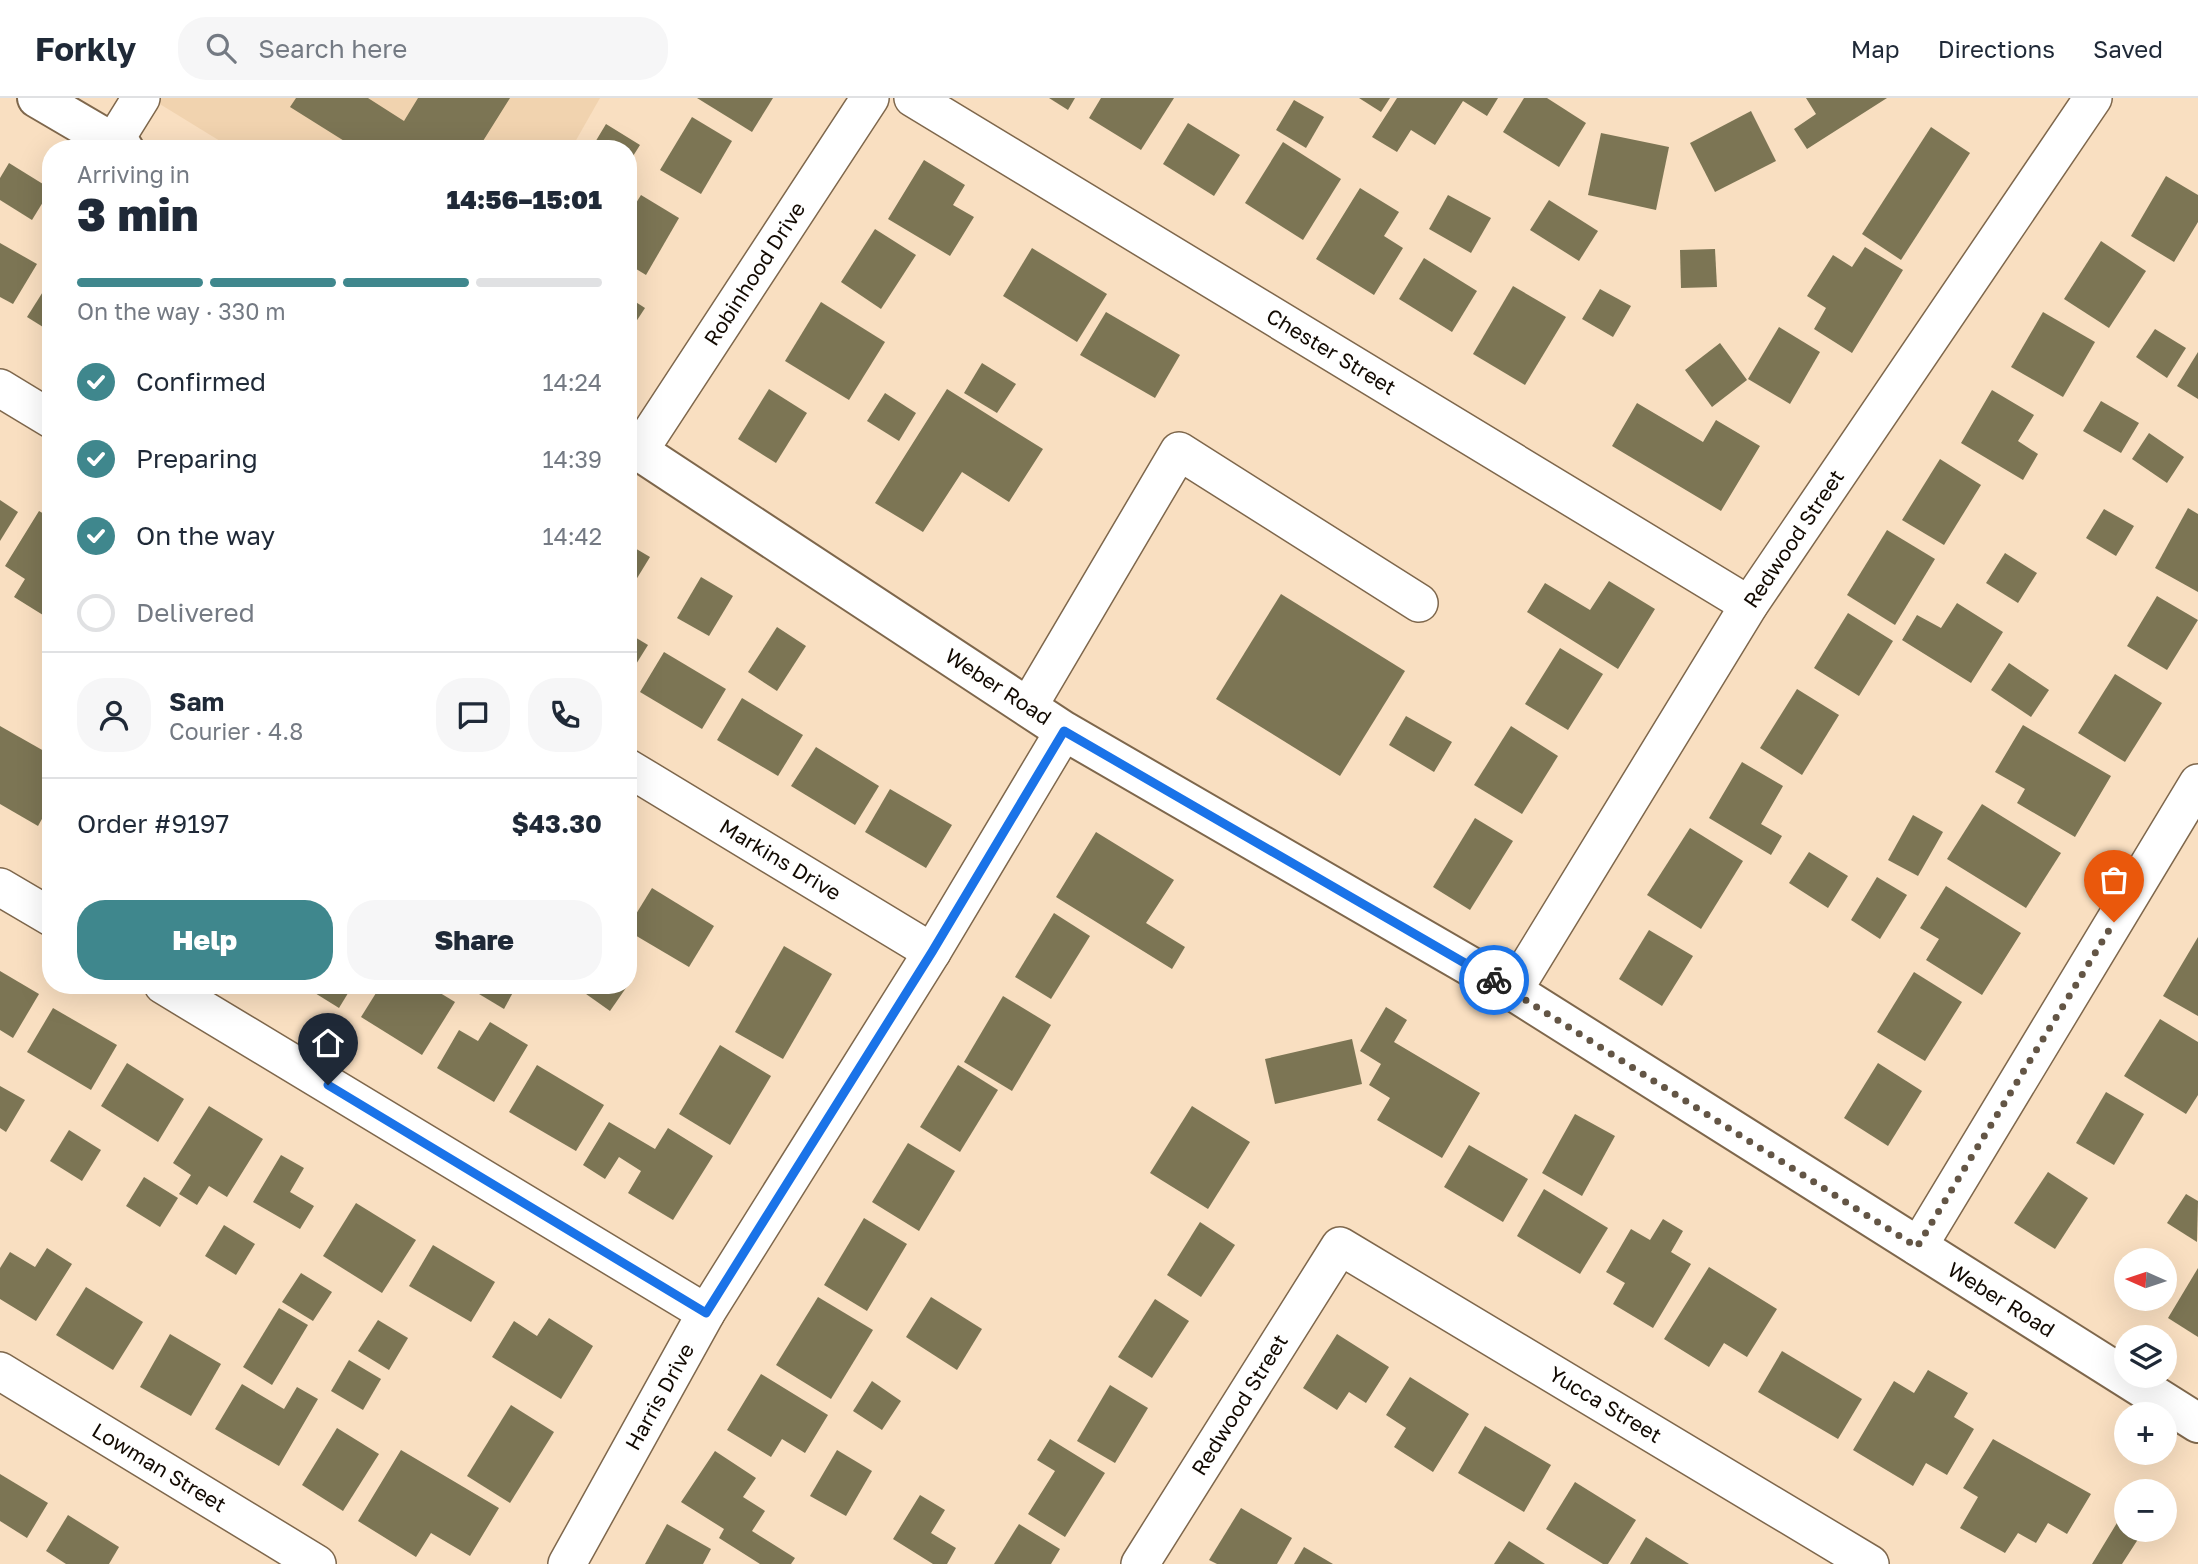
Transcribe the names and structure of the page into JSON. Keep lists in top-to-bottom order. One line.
{"streets":{"main road":["Weber Road"],"street":["Robinhood Drive","Chester Street","Redwood Street","Markins Drive","Harris Drive","Yucca Street","Lowman Street"]},"crossings":[["Chester Street","Redwood Street"],["Redwood Street","Weber Road"],["Redwood Street","Yucca Street"],["Weber Road","Harris Drive"],["Markins Drive","Harris Drive"]],"north":"left","page":{"header":"Forkly","search":"Search here","nav":["Map","Directions","Saved"],"heading":["3 min","Arriving in","14:56–15:01"],"panel":["Sam","Courier · 4.8","Order #9197","$43.30"],"bar":"On the way · 330 m","list":[["Confirmed","14:24"],["Preparing","14:39"],["On the way","14:42"],"Delivered"],"buttons":["Help","Share"],"map_buttons":["+","−"]}}
